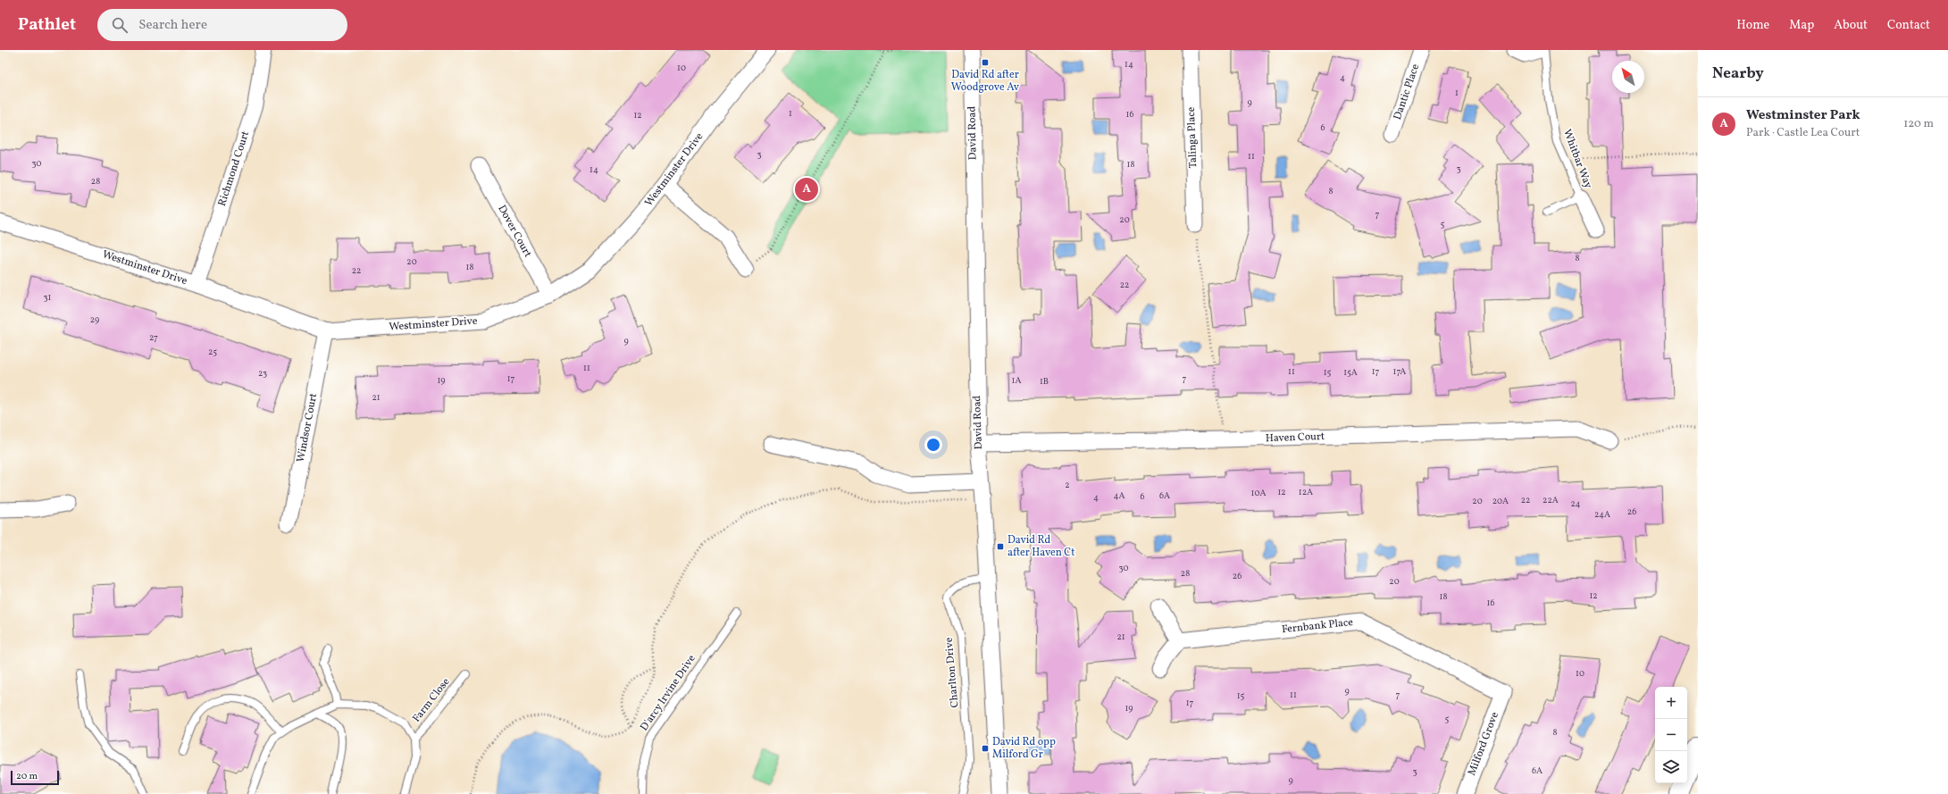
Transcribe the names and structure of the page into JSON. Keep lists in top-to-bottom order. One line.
{"streets":{"street":["Dantic Place","David Road","Talinga Place","Richmond Court","Westminster Drive","Dover Court","Windsor Court","Haven Court","Fernbank Place","Milford Grove"],"lane":["Whitbar Way","Charlton Drive","D'arcy Irvine Drive","Farm Close"]},"crossings":[["David Road","Haven Court"],["David Road","Charlton Drive"],["Richmond Court","Westminster Drive"],["Westminster Drive","Dover Court"],["Westminster Drive","Windsor Court"],["Fernbank Place","Milford Grove"]],"places":{"transit":["David Rd after Woodgrove Av","David Rd after Haven Ct","David Rd opp Milford Gr"]},"house_numbers":["14","10","4","1","9","1","16","12","6","3","11","30","18","3","14","28","8","7","20","5","8","20","18","22","22","31","29","27","9","25","11","11","17","17A","15","15A","23","17","7","19","1A","1B","21","2","12","12A","10A","4A","6A","6","4","22","22A","20","20A","24","26","24A","30","28","26","20","12","18","16","21","10","9","11","7","15","17","19","5","8","6A","3","9"],"scale_bar":"20 m","north":"top left","page":{"header":"Pathlet","search":"Search here","nav":["Home","Map","About","Contact"],"heading":"Nearby","list":[{"mark":"A","name":"Westminster Park","note":"Park · Castle Lea Court","value":"120 m"}],"pins":"A","map_buttons":["+","−"],"scale":"20 m"}}
